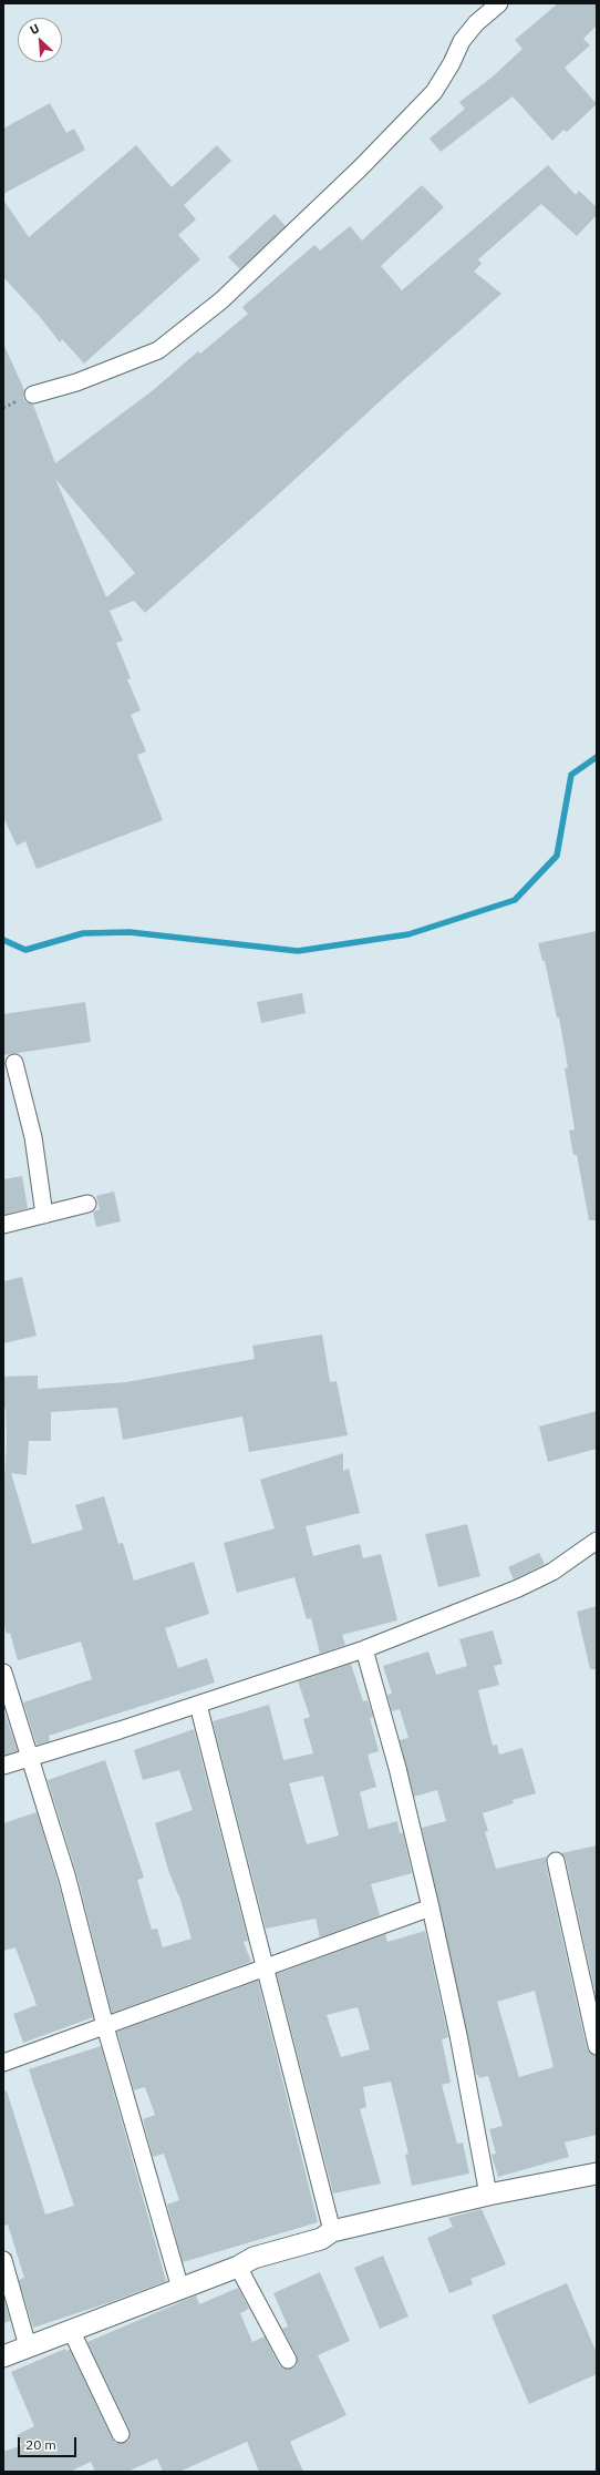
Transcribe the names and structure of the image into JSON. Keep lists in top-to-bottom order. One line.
{"scale_bar":"20 m","north":"top left"}
